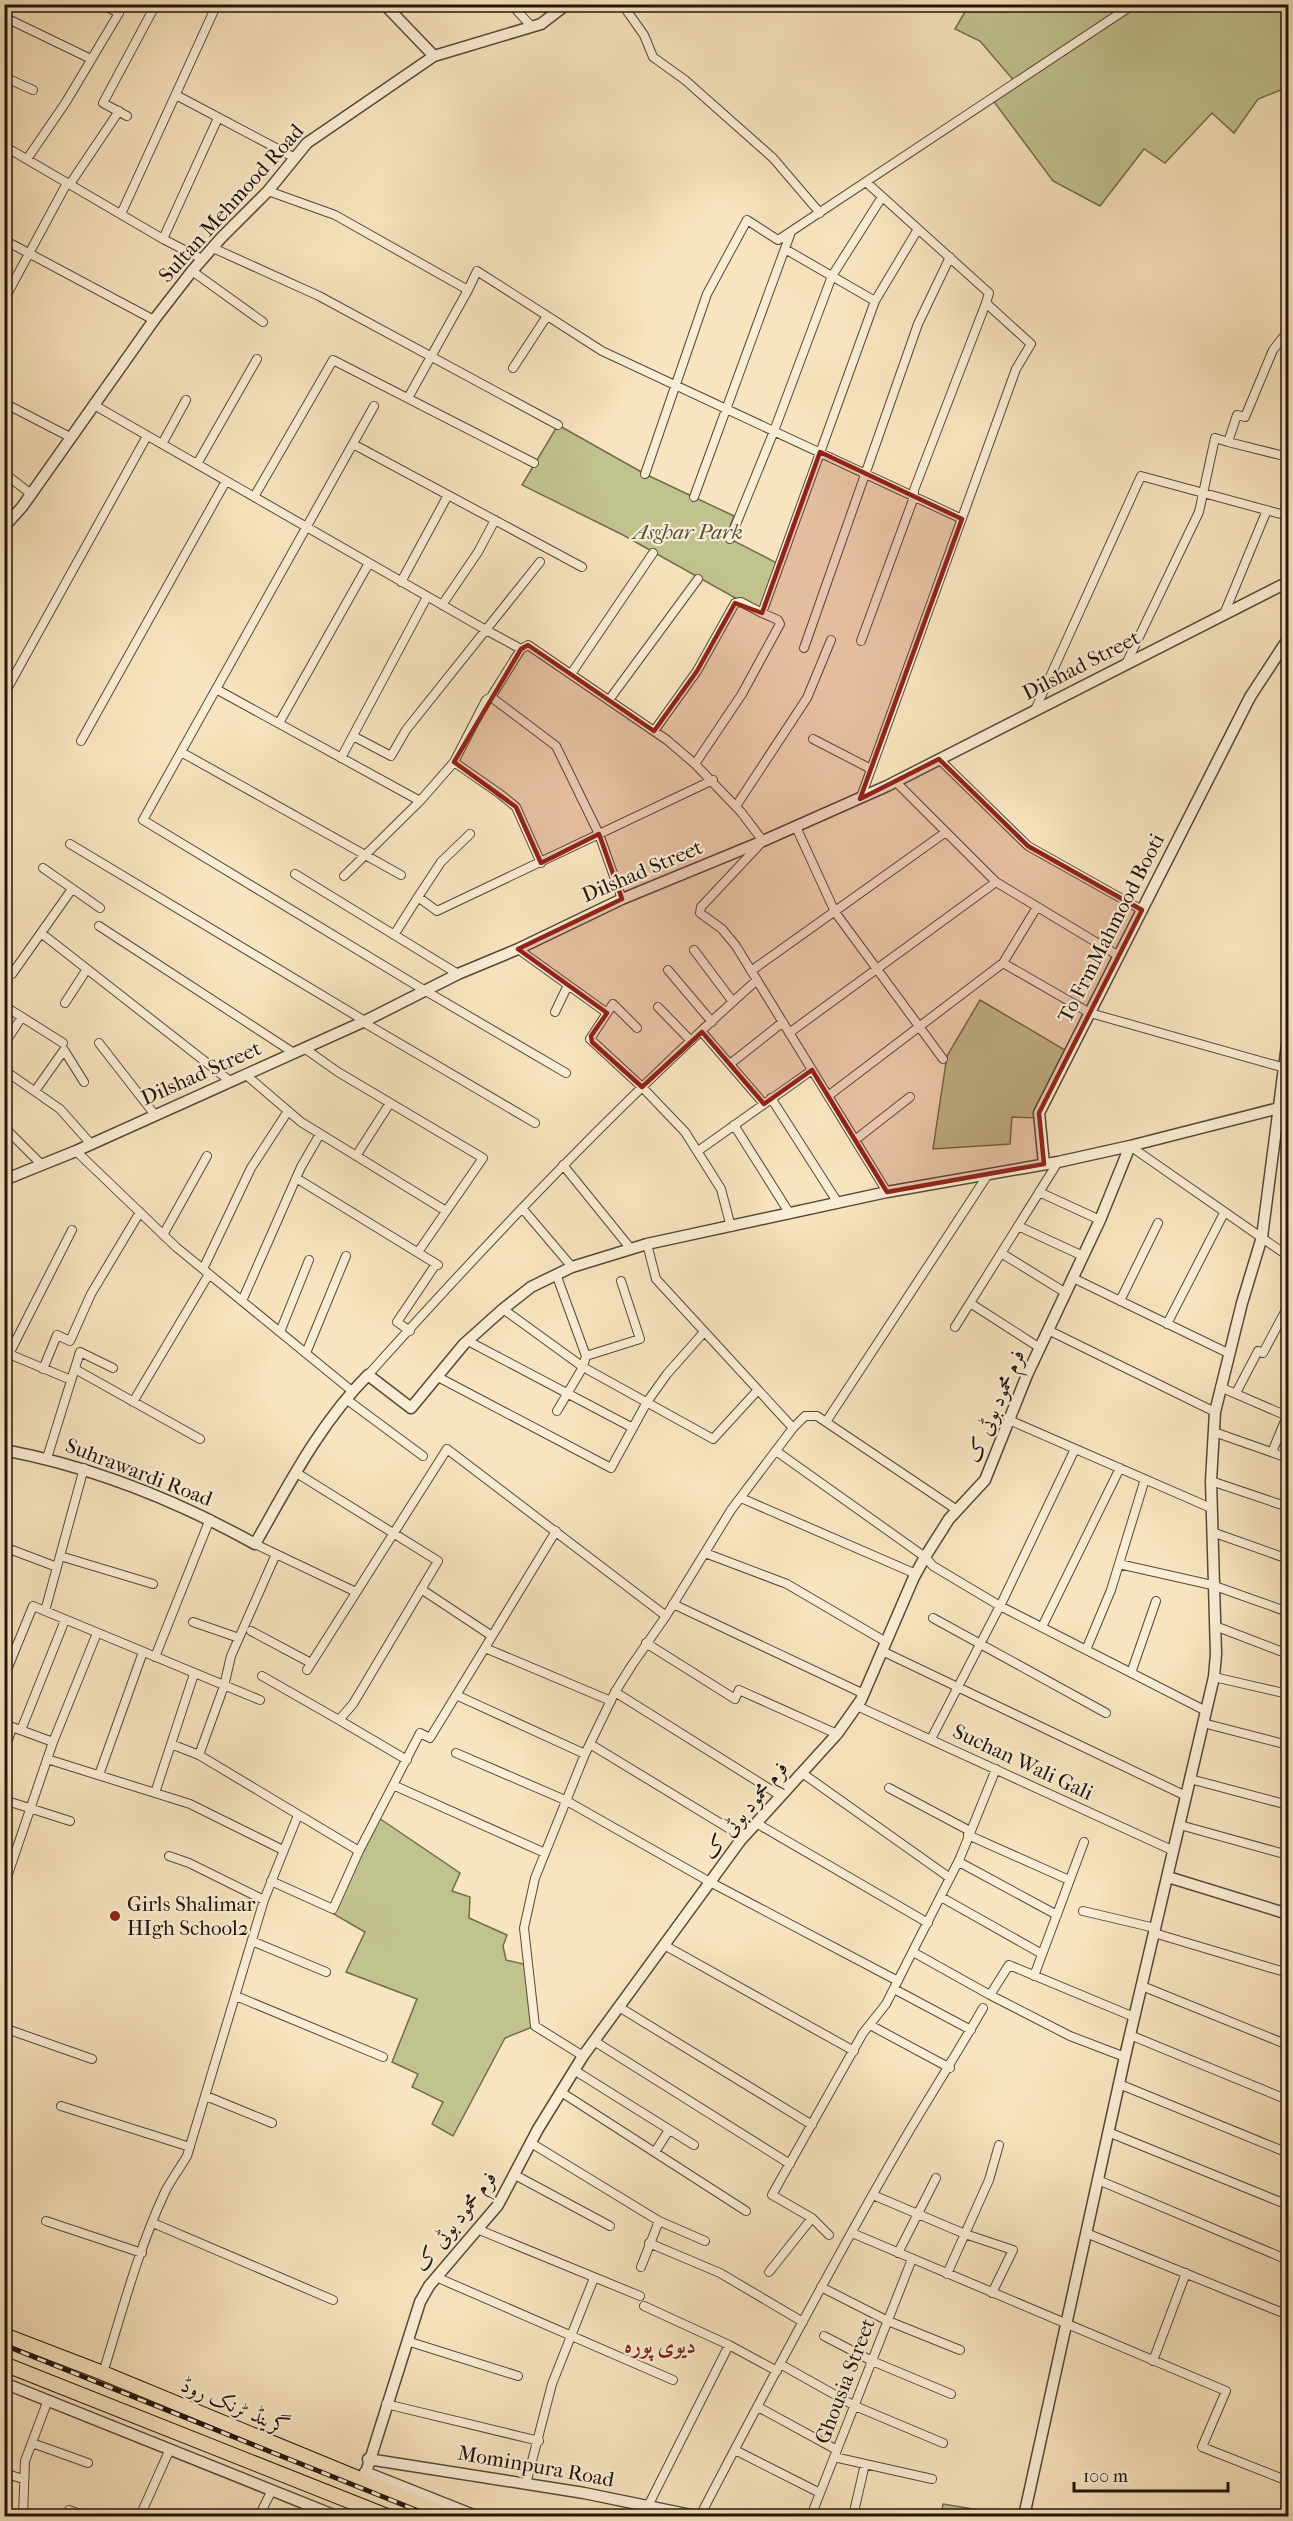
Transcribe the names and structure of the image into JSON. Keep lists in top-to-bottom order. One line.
{"streets":{"main road":["گرینڈ ٹرنک روڈ"],"street":["Sultan Mehmood Road","Dilshad Street","To FrmMahmood Booti","فرم محمود بوٹی ک","Suhrawardi Road","Suchan Wali Gali","Ghousia Street","Mominpura Road"]},"crossings":[["فرم محمود بوٹی ک","Suchan Wali Gali"],["فرم محمود بوٹی ک","گرینڈ ٹرنک روڈ"],["فرم محمود بوٹی ک","Mominpura Road"]],"districts":["دیوی پورہ"],"parks":["Asghar Park"],"places":["Girls Shalimar HIgh School2"],"scale_bar":"100 m"}
